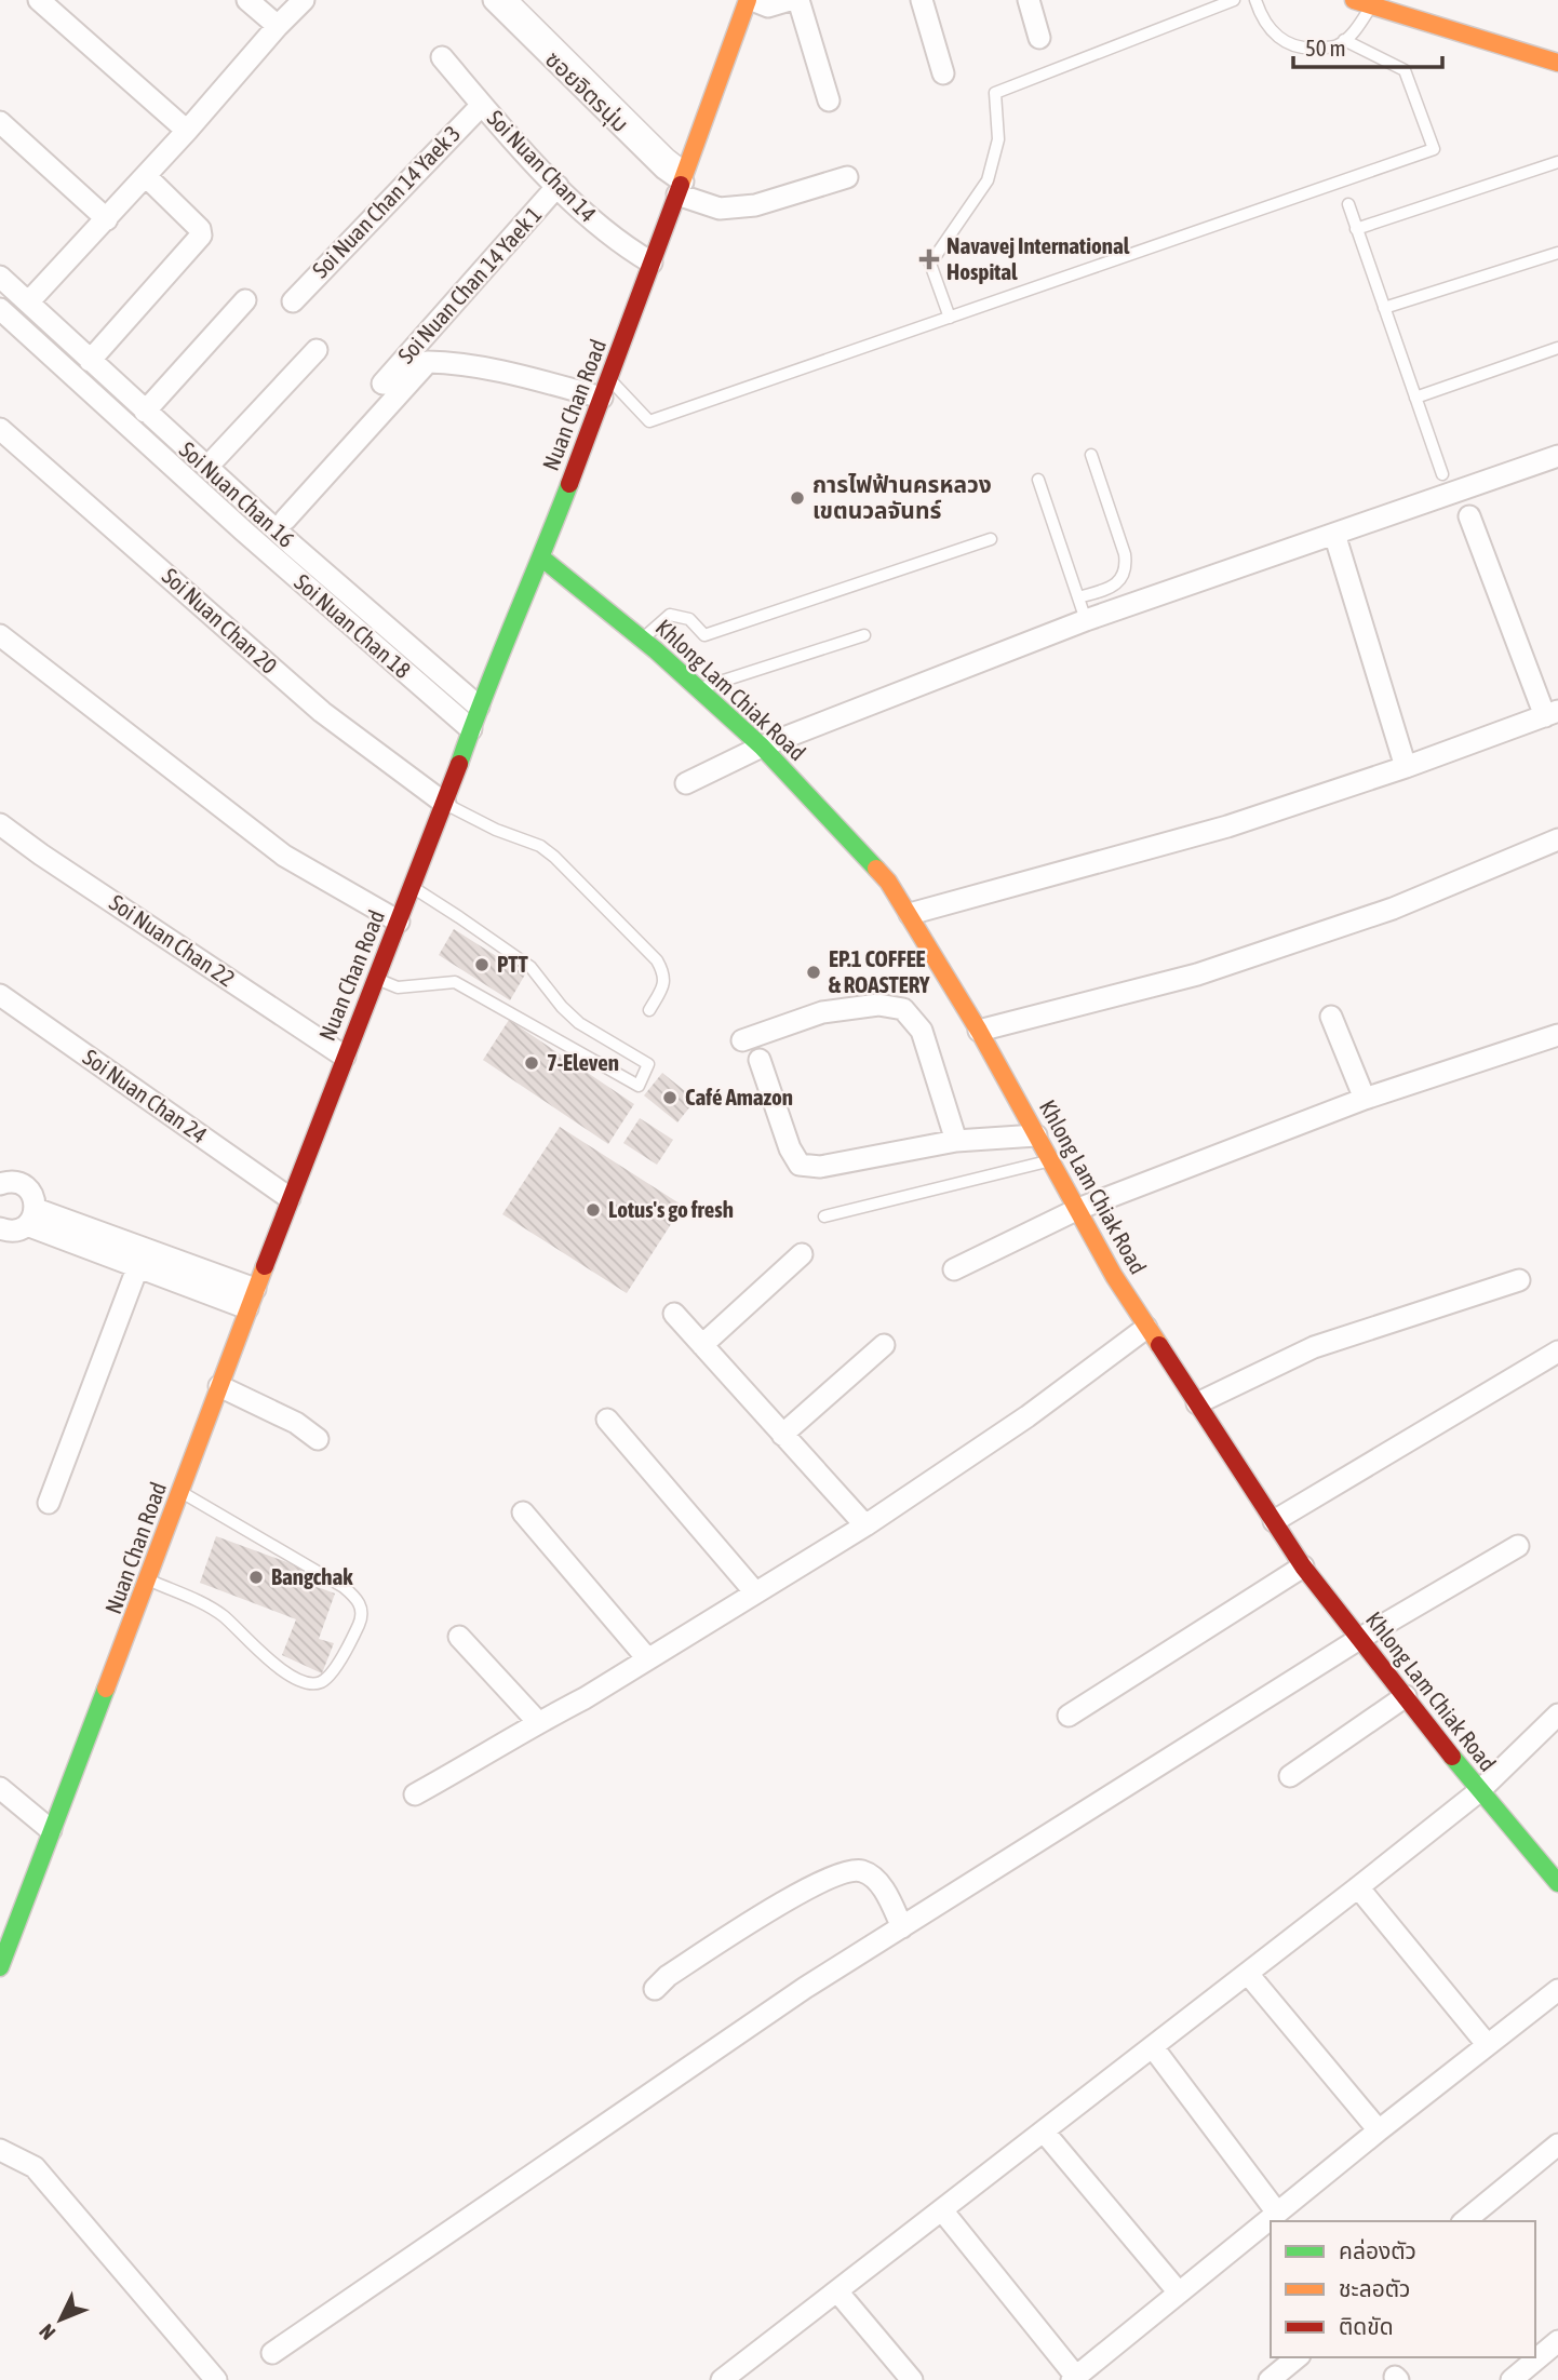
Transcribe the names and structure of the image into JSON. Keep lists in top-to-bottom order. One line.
{"streets":{"main road":["Nuan Chan Road","Khlong Lam Chiak Road"],"street":["ซอยจิตรนุ่ม","Soi Nuan Chan 14","Soi Nuan Chan 14 Yaek 3","Soi Nuan Chan 14 Yaek 1","Soi Nuan Chan 16","Soi Nuan Chan 20","Soi Nuan Chan 18","Soi Nuan Chan 22","Soi Nuan Chan 24"]},"crossings":[["ซอยจิตรนุ่ม","Nuan Chan Road"],["Soi Nuan Chan 14","Soi Nuan Chan 14 Yaek 3"],["Soi Nuan Chan 14","Soi Nuan Chan 14 Yaek 1"],["Soi Nuan Chan 14","Nuan Chan Road"],["Nuan Chan Road","Soi Nuan Chan 16"],["Nuan Chan Road","Soi Nuan Chan 20"],["Nuan Chan Road","Soi Nuan Chan 18"],["Nuan Chan Road","Khlong Lam Chiak Road"],["Nuan Chan Road","Soi Nuan Chan 22"],["Nuan Chan Road","Soi Nuan Chan 24"]],"places":{"health":["Navavej International Hospital"],"other":["การไฟฟ้านครหลวง เขตนวลจันทร์","PTT","EP.1 COFFEE & ROASTERY","7-Eleven","Café Amazon","Lotus's go fresh","Bangchak"]},"legend":["คล่องตัว","ชะลอตัว","ติดขัด"],"scale_bar":"50 m","north":"bottom left"}
